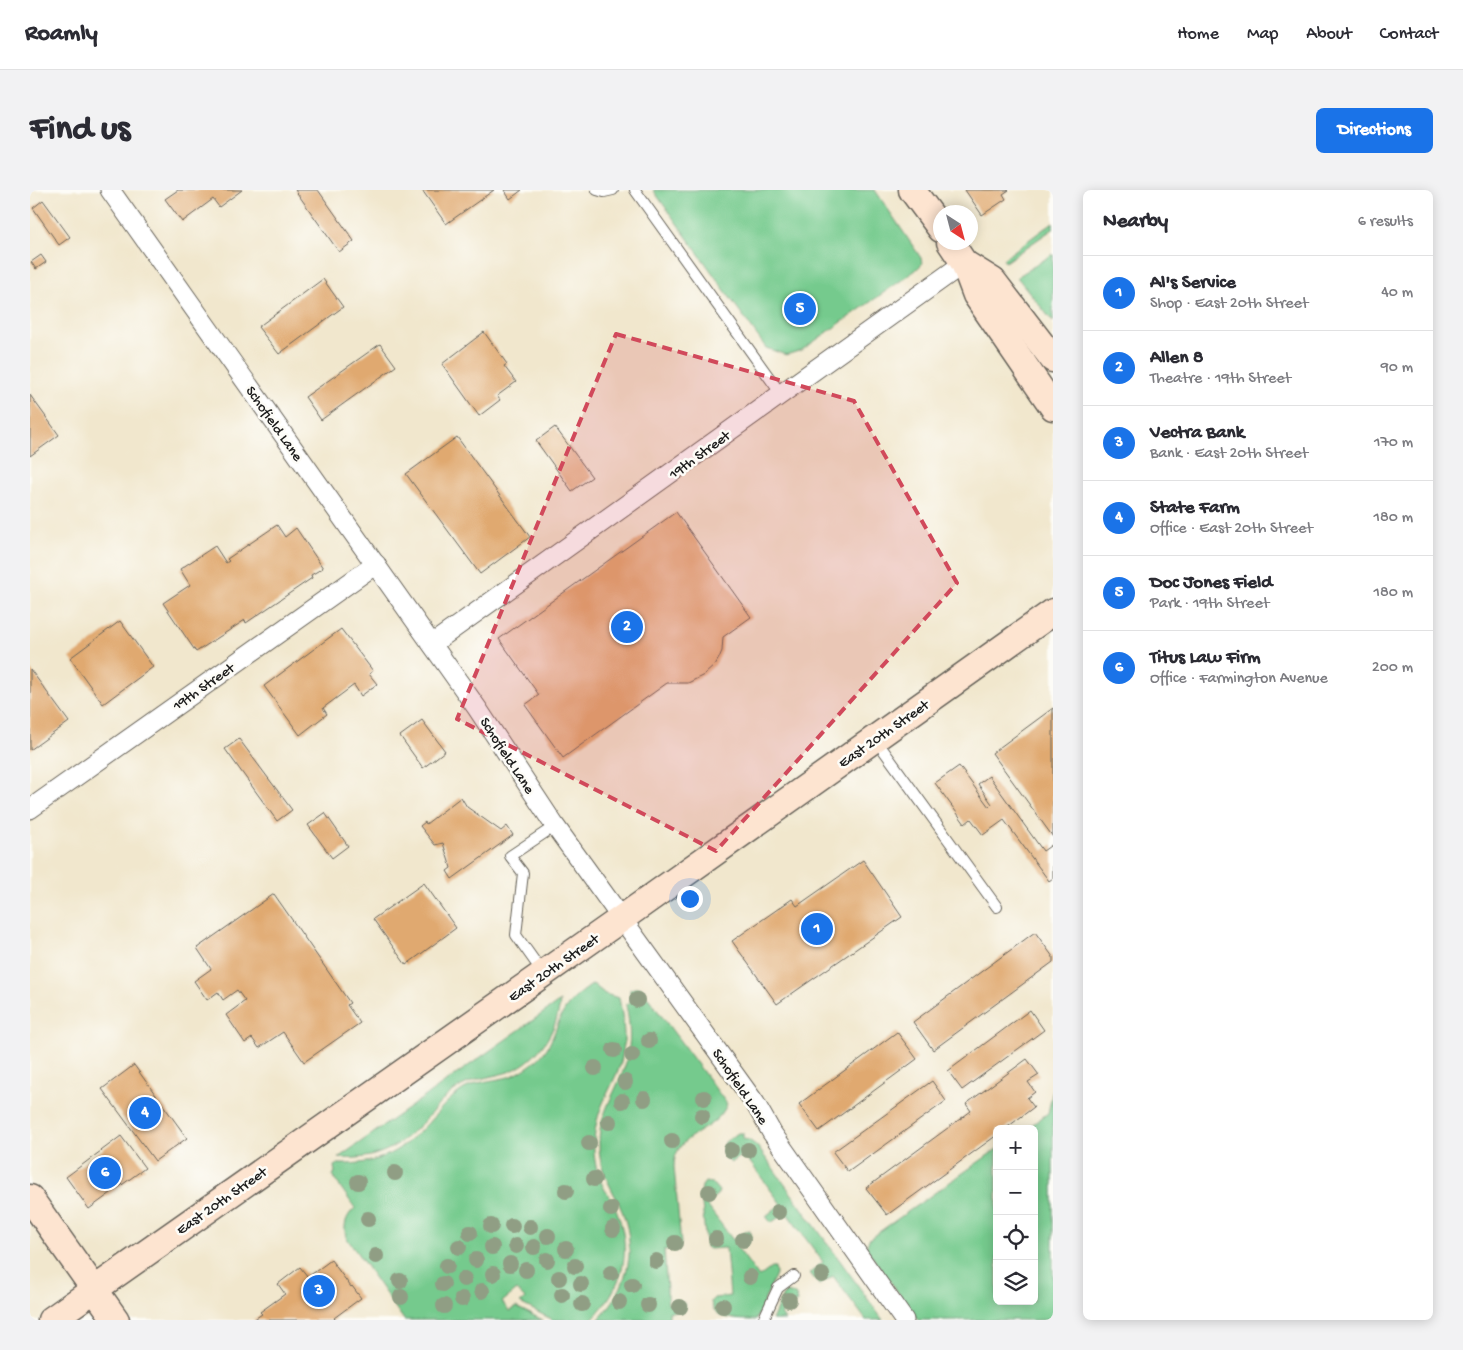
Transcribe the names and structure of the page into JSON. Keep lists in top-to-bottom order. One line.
{"streets":{"main road":["East 20th Street"],"street":["Schofield Lane","19th Street"]},"crossings":[["Schofield Lane","19th Street"],["Schofield Lane","East 20th Street"]],"north":"bottom right","page":{"header":"Roamly","nav":["Home","Map","About","Contact"],"buttons":"Directions","title":"Find us","heading":["Nearby","6 results"],"list":[{"mark":"1","name":"Al's Service","note":"Shop · East 20th Street","value":"40 m"},{"mark":"2","name":"Allen 8","note":"Theatre · 19th Street","value":"90 m"},{"mark":"3","name":"Vectra Bank","note":"Bank · East 20th Street","value":"170 m"},{"mark":"4","name":"State Farm","note":"Office · East 20th Street","value":"180 m"},{"mark":"5","name":"Doc Jones Field","note":"Park · 19th Street","value":"180 m"},{"mark":"6","name":"Titus Law Firm","note":"Office · Farmington Avenue","value":"200 m"}],"pins":["5","2","1","4","6","3"],"map_buttons":["+","−"]}}
